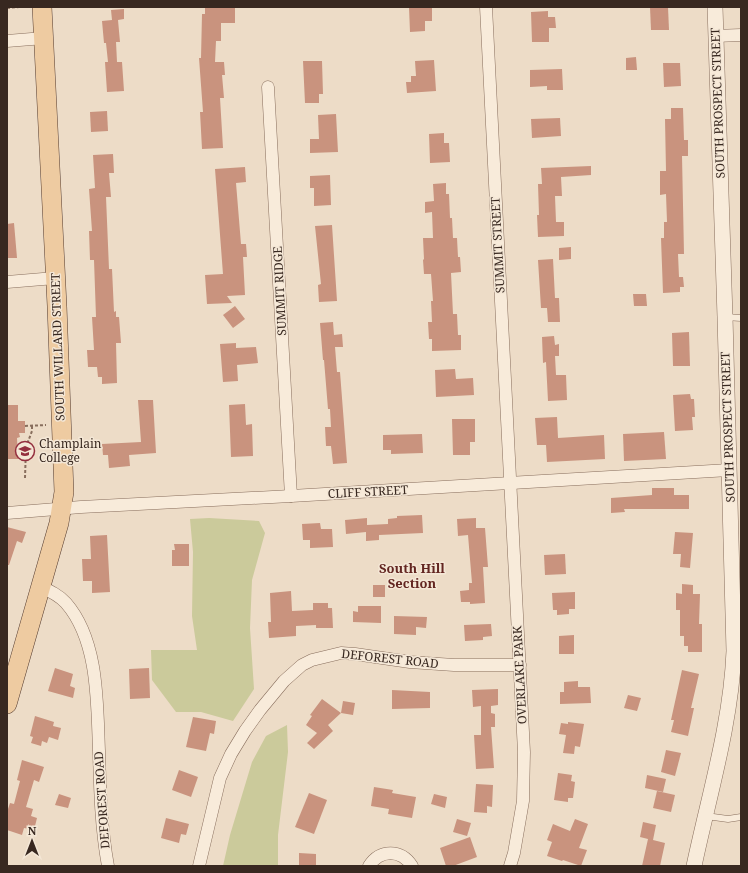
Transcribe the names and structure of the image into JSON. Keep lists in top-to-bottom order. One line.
{"streets":{"main road":["SOUTH WILLARD STREET"],"street":["SOUTH PROSPECT STREET","SUMMIT STREET","SUMMIT RIDGE","CLIFF STREET","DEFOREST ROAD","OVERLAKE PARK"]},"crossings":[["SOUTH PROSPECT STREET","CLIFF STREET"],["SUMMIT STREET","CLIFF STREET"],["SUMMIT STREET","OVERLAKE PARK"],["SUMMIT RIDGE","CLIFF STREET"],["SOUTH WILLARD STREET","CLIFF STREET"],["SOUTH WILLARD STREET","DEFOREST ROAD"],["CLIFF STREET","OVERLAKE PARK"],["DEFOREST ROAD","OVERLAKE PARK"]],"districts":["South Hill Section"],"places":{"school or university":["Champlain College"]},"north":"top"}
